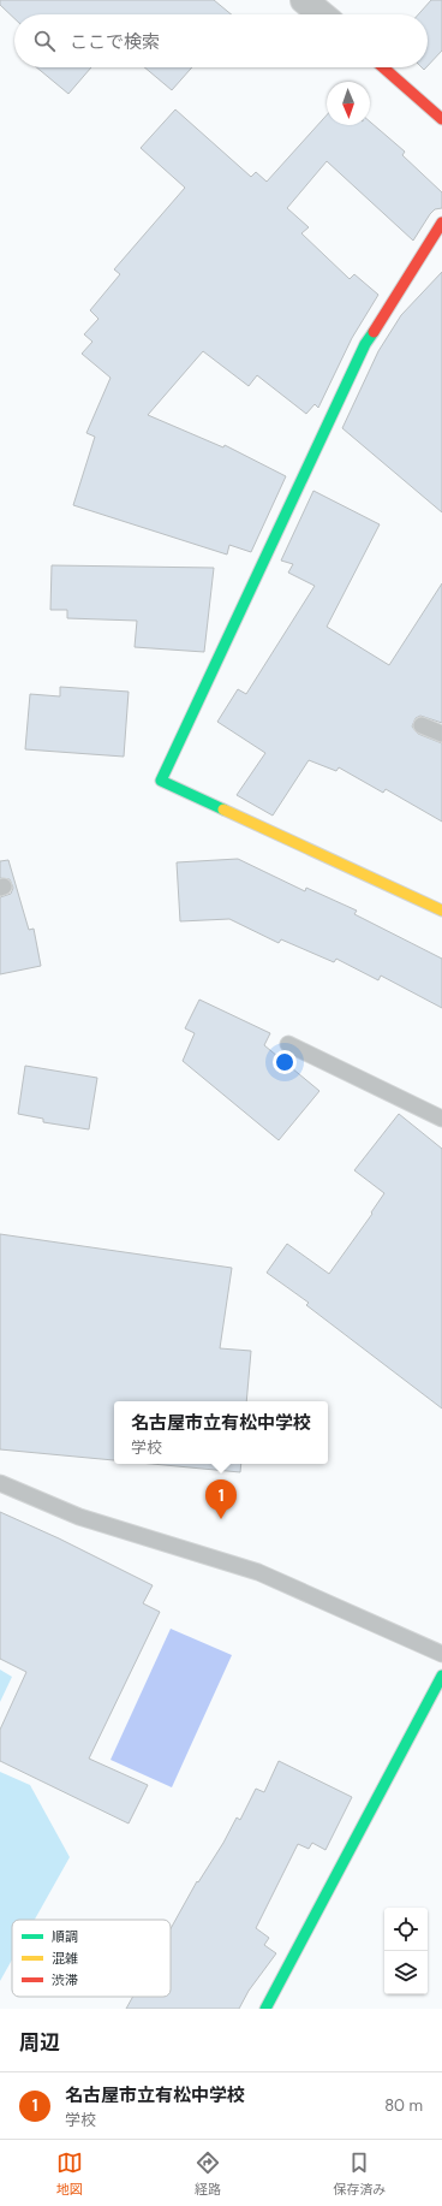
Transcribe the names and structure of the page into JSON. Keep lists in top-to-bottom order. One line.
{"legend":["順調","混雑","渋滞"],"north":"bottom","page":{"search":"ここで検索","popup":["名古屋市立有松中学校","学校"],"pins":"1","heading":"周辺","list":[{"mark":"1","name":"名古屋市立有松中学校","note":"学校","value":"80 m"}],"nav":["地図","経路","保存済み"]}}
